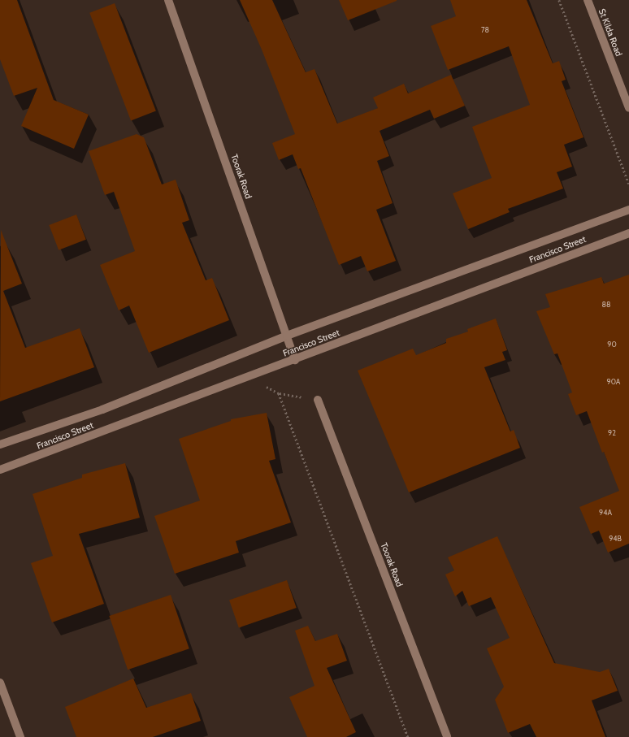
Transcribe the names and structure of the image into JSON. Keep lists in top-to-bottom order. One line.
{"streets":{"street":["St Kilda Road","Toorak Road","Francisco Street"]},"crossings":[["Toorak Road","Francisco Street"]],"house_numbers":["78","88","90","90A","92","94A","94B"]}
